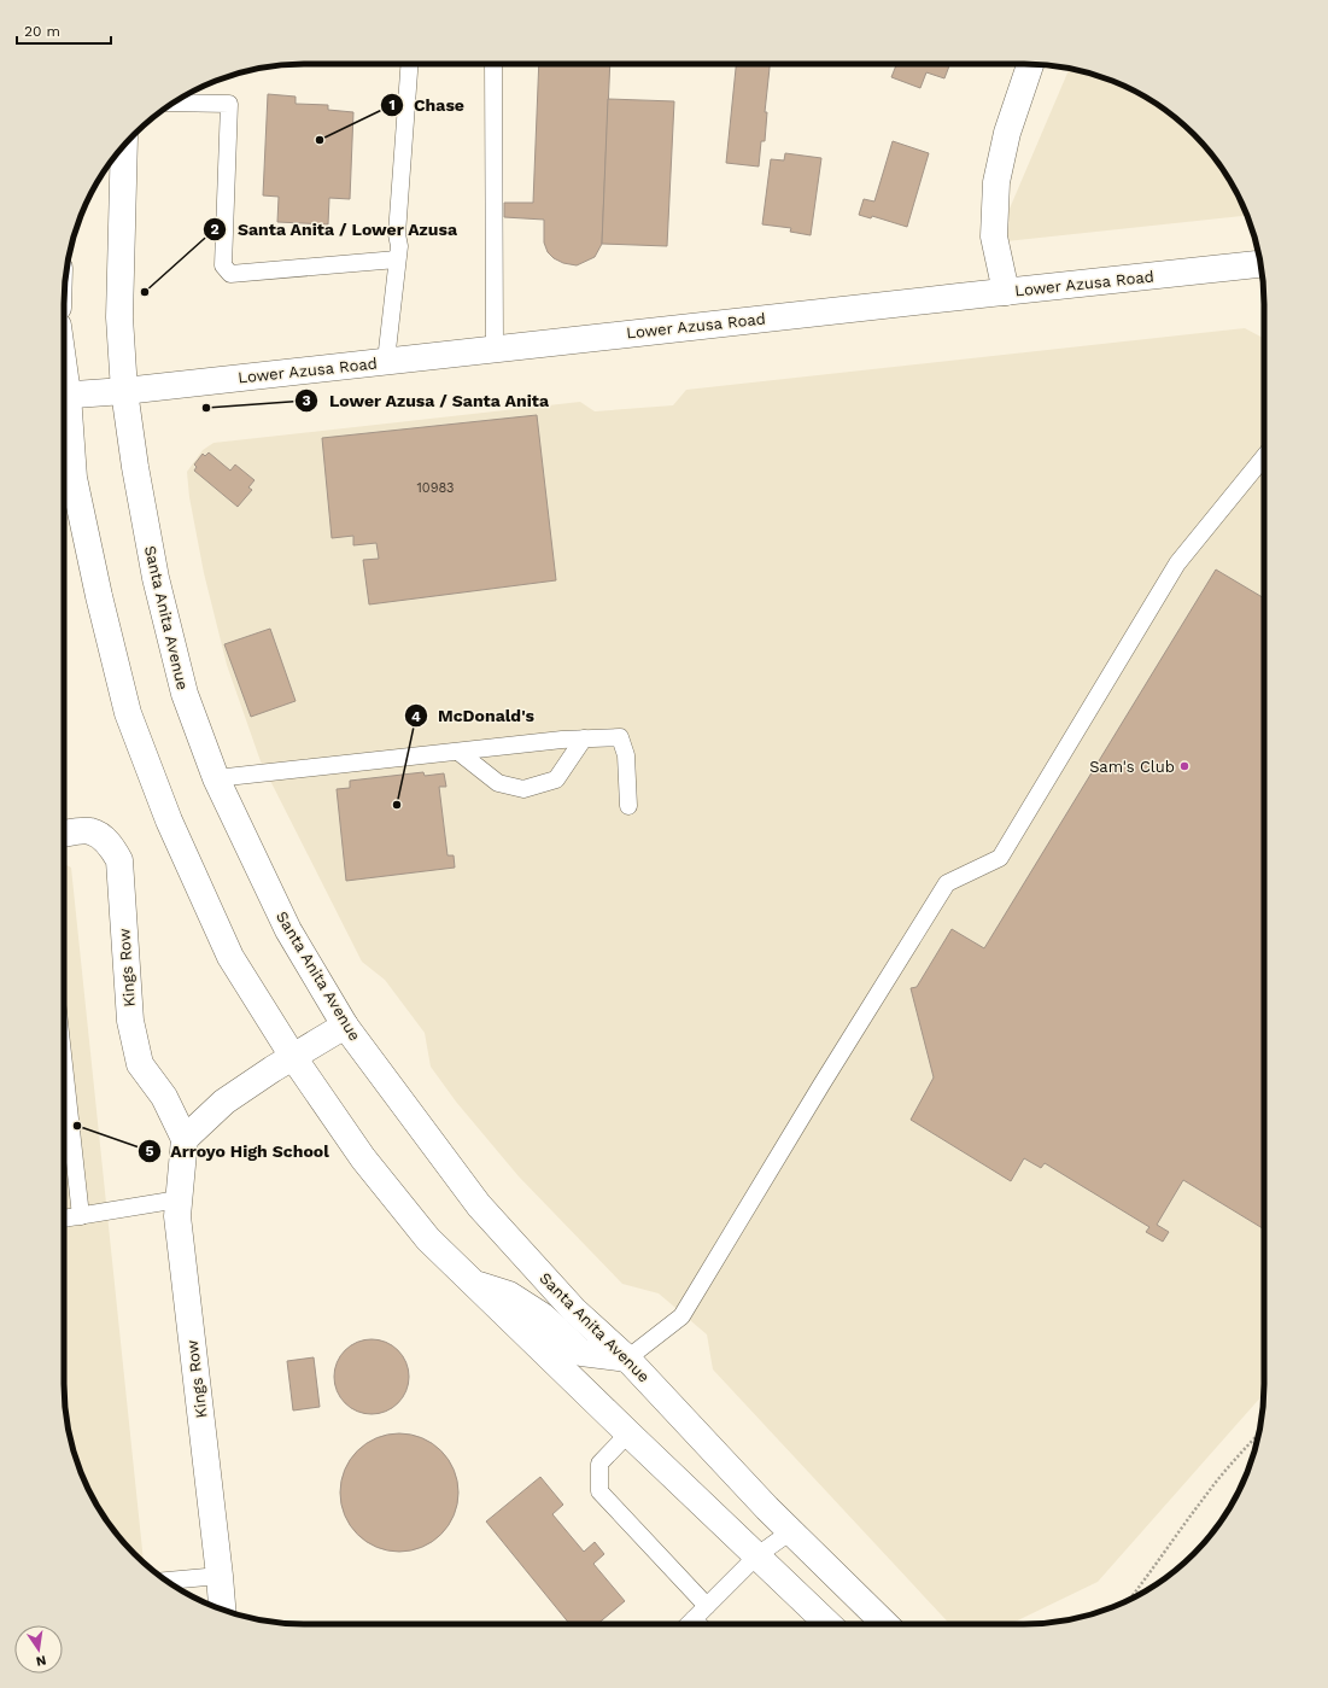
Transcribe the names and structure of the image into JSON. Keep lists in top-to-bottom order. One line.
{"streets":{"main road":["Lower Azusa Road","Santa Anita Avenue","Kings Row"]},"crossings":[["Lower Azusa Road","Santa Anita Avenue"]],"places":["Chase","Santa Anita / Lower Azusa","Lower Azusa / Santa Anita","Sam's Club","McDonald's","Arroyo High School"],"house_numbers":["10983"],"scale_bar":"20 m","north":"bottom"}
